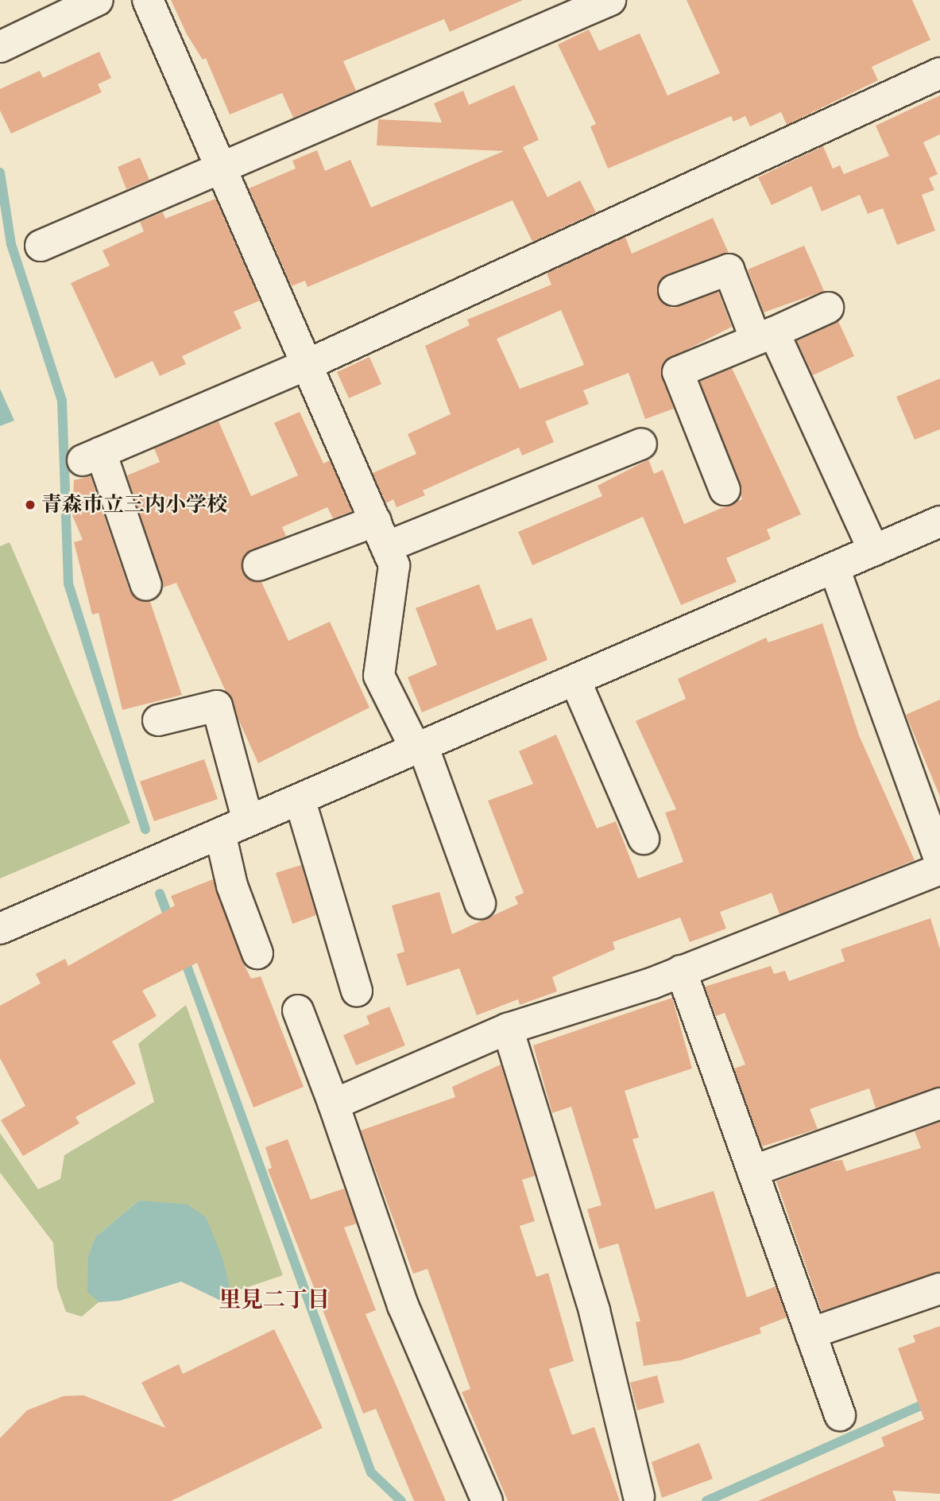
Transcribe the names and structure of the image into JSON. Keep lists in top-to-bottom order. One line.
{"districts":["里見二丁目"],"places":["青森市立三内小学校"]}
